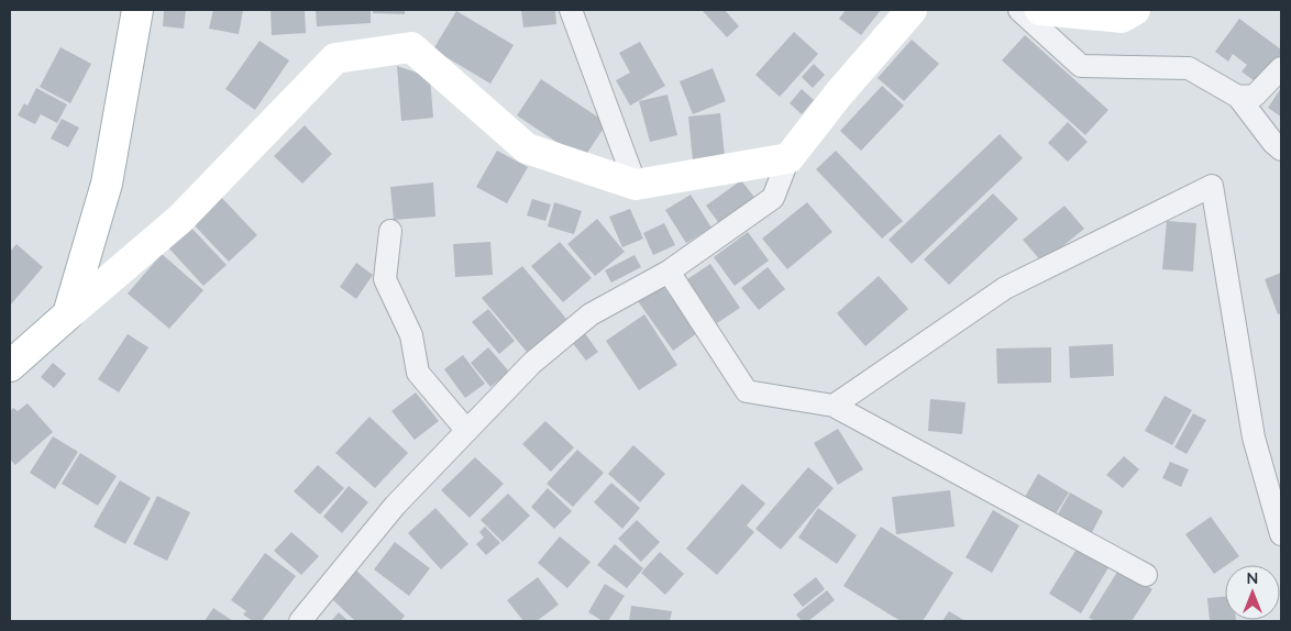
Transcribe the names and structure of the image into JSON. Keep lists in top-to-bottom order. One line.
{"north":"top"}
